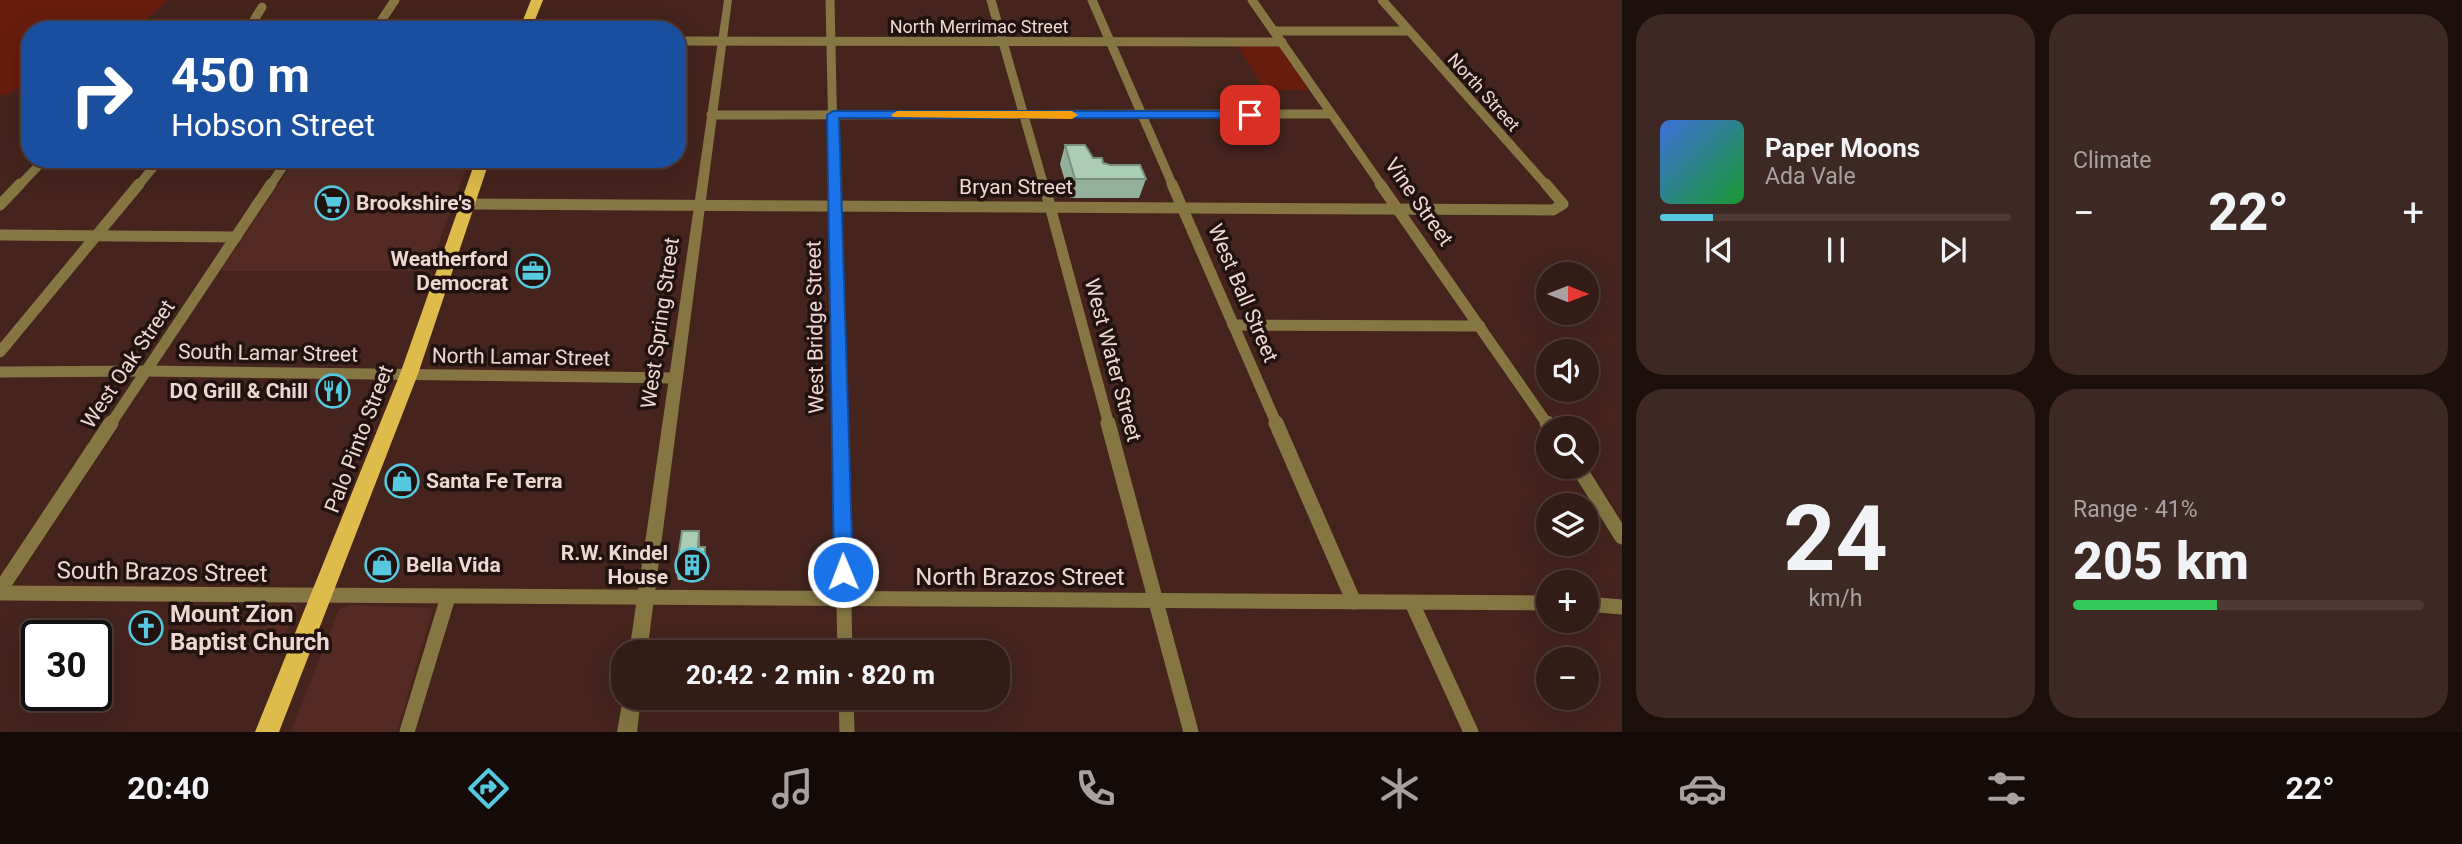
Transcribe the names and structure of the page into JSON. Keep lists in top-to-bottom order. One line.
{"streets":{"main road":["Palo Pinto Street"],"street":["North Merrimac Street","North Street","Bryan Street","Vine Street","West Ball Street","West Spring Street","West Bridge Street","South Lamar Street","North Lamar Street","West Water Street","West Oak Street","South Brazos Street","North Brazos Street"]},"crossings":[["North Merrimac Street","Vine Street"],["North Merrimac Street","West Ball Street"],["North Merrimac Street","West Spring Street"],["North Merrimac Street","West Bridge Street"],["North Merrimac Street","West Water Street"],["North Street","Bryan Street"],["Bryan Street","Vine Street"],["Bryan Street","West Ball Street"],["Bryan Street","West Spring Street"],["Bryan Street","West Bridge Street"],["Bryan Street","West Water Street"],["Bryan Street","Palo Pinto Street"],["West Ball Street","North Brazos Street"],["West Spring Street","North Lamar Street"],["West Spring Street","North Brazos Street"],["West Bridge Street","North Brazos Street"],["South Lamar Street","North Lamar Street"],["South Lamar Street","West Oak Street"],["South Lamar Street","Palo Pinto Street"],["North Lamar Street","Palo Pinto Street"],["West Water Street","North Brazos Street"],["West Oak Street","South Brazos Street"],["Palo Pinto Street","South Brazos Street"],["Palo Pinto Street","North Brazos Street"],["South Brazos Street","North Brazos Street"]],"places":{"supermarket":["Brookshire's"],"office":["Weatherford Democrat"],"restaurant":["DQ Grill & Chill"],"shop":["Santa Fe Terra","Bella Vida"],"building":["R.W. Kindel House"],"church":["Mount Zion Baptist Church"]},"north":"right","page":{"tile":["Climate",["24","km/h"],["Range · 41%","205 km"]],"turn":["450 m","Hobson Street"],"song":["Paper Moons","Ada Vale"],"heat":["−","22°","+"],"map_buttons":["+","−"],"limit":"30","trip":"20:42 · 2 min · 820 m","tabs":["20:40","22°"]}}
